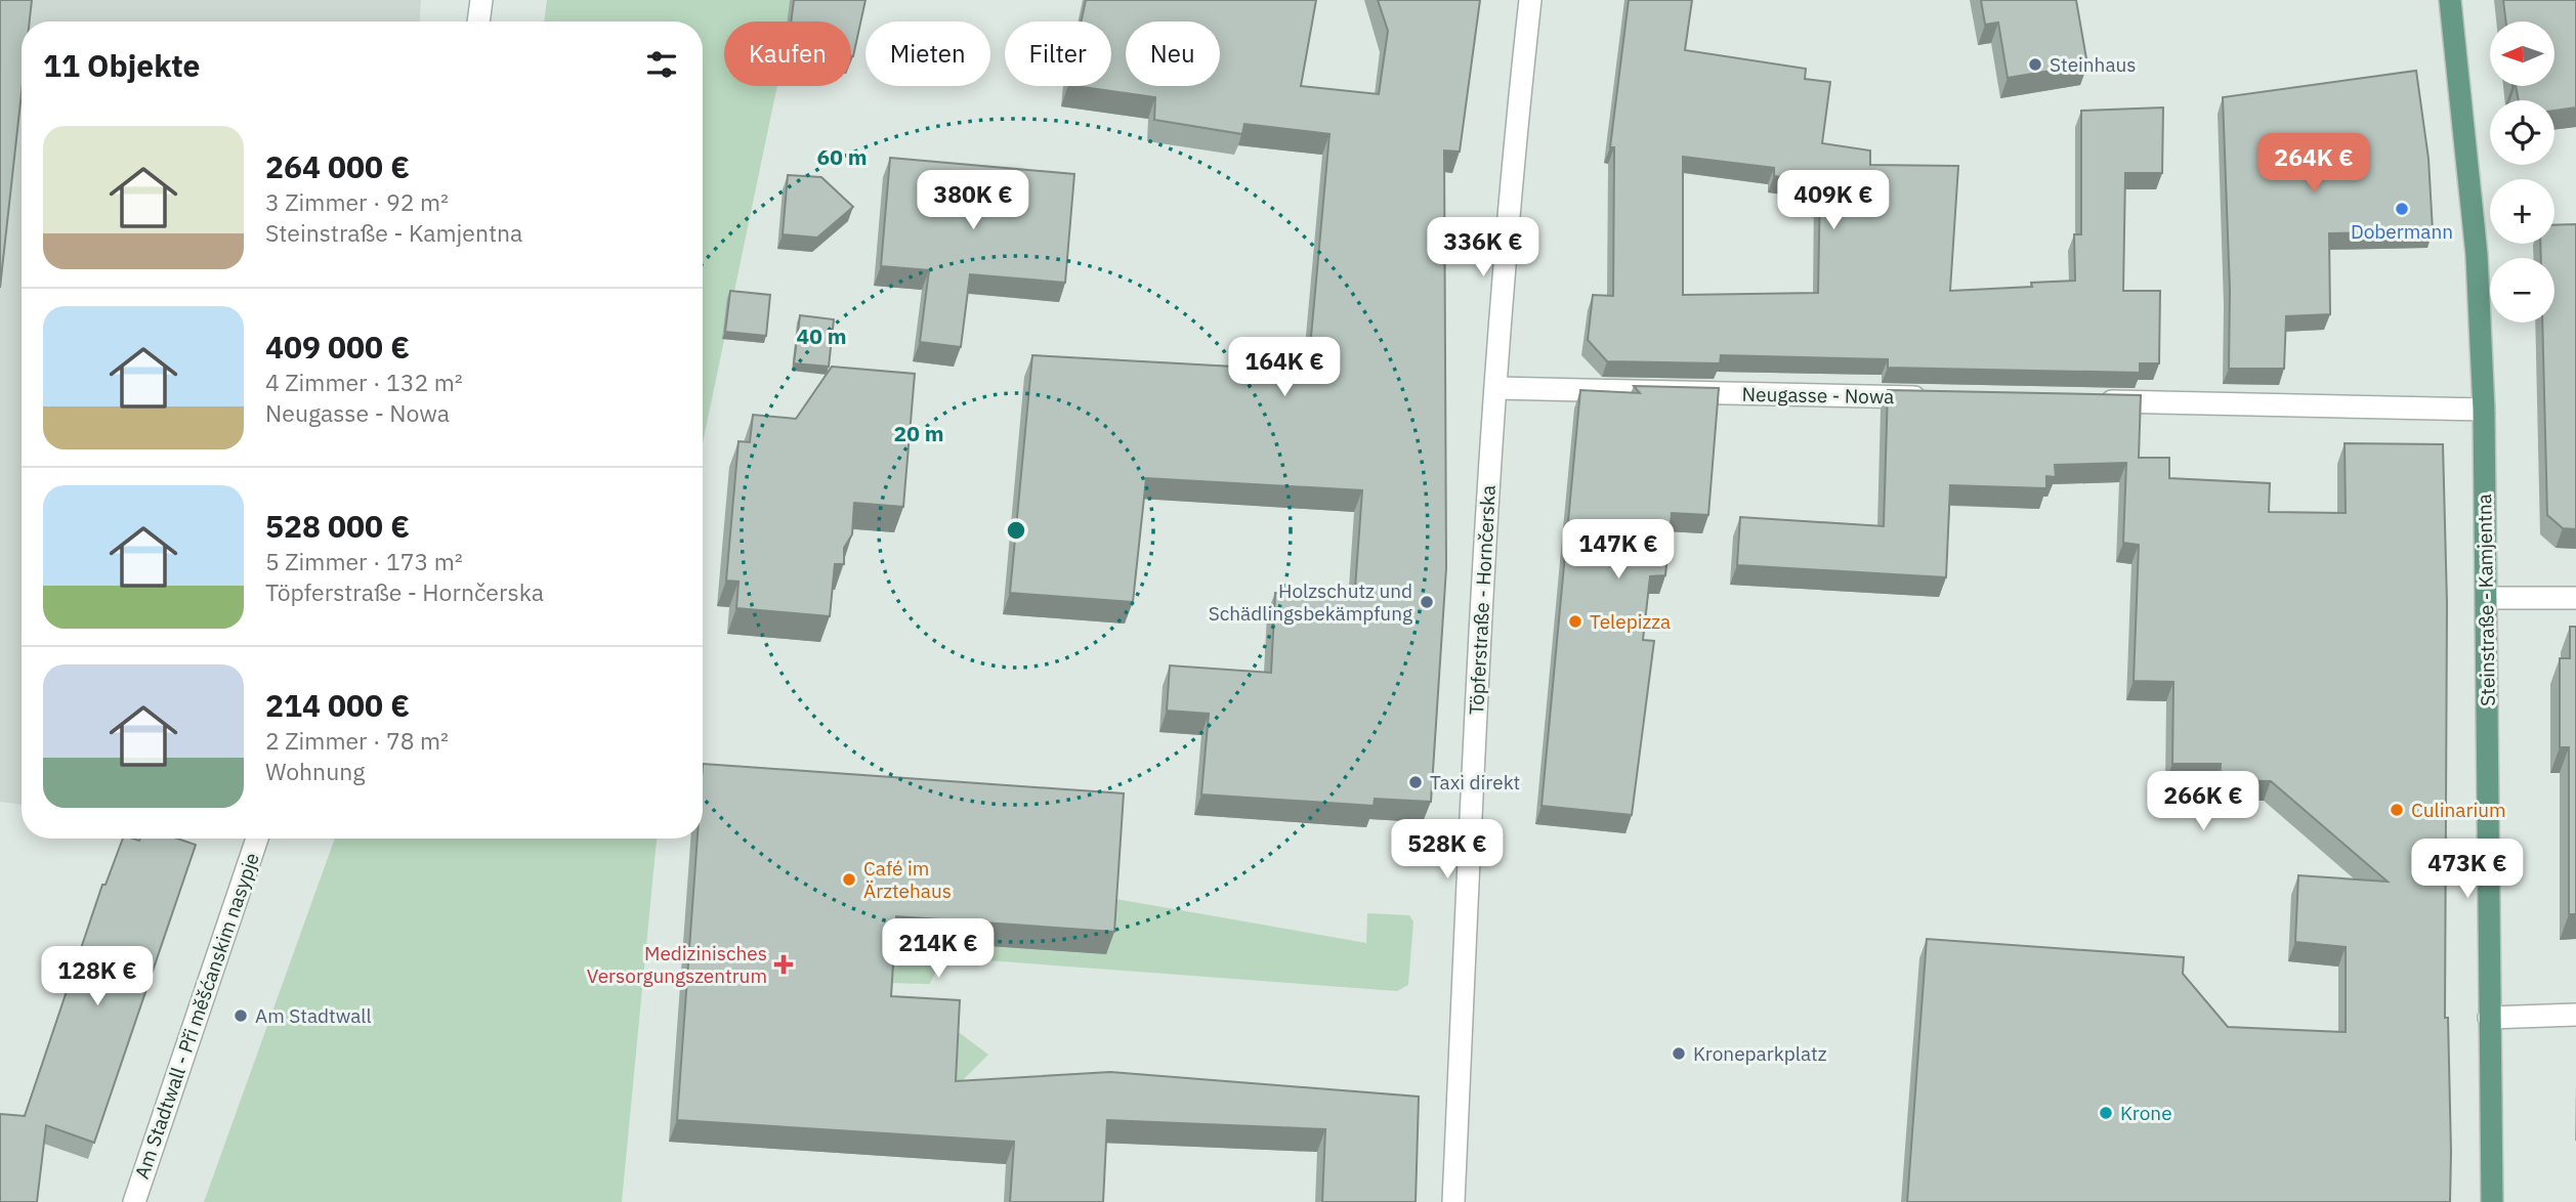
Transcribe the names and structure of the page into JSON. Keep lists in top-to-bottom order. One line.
{"streets":{"main road":["Steinstraße - Kamjentna"],"street":["Neugasse - Nowa","Töpferstraße - Hornčerska","Am Stadtwall - Při měšćanskim nasypje"]},"crossings":[["Neugasse - Nowa","Töpferstraße - Hornčerska"]],"places":{"other":["Steinhaus","Dobermann","Holzschutz und Schädlingsbekämpfung","Telepizza","Taxi direkt","Culinarium","Café im Ärztehaus","Am Stadtwall","Kroneparkplatz","Krone"],"health":["Medizinisches Versorgungszentrum"]},"north":"left","page":{"map_buttons":["+","−"],"chip":["Kaufen","Mieten","Filter","Neu"],"heading":"11 Objekte","list":[{"name":"264 000 €","note":"3 Zimmer · 92 m² · Steinstraße - Kamjentna"},{"name":"409 000 €","note":"4 Zimmer · 132 m² · Neugasse - Nowa"},{"name":"528 000 €","note":"5 Zimmer · 173 m² · Töpferstraße - Hornčerska"},{"name":"214 000 €","note":"2 Zimmer · 78 m² · Wohnung"}],"price":["264K €","380K €","409K €","336K €","164K €","147K €","266K €","528K €","473K €","214K €","128K €"]},"rings":["60 m","40 m","20 m"]}
